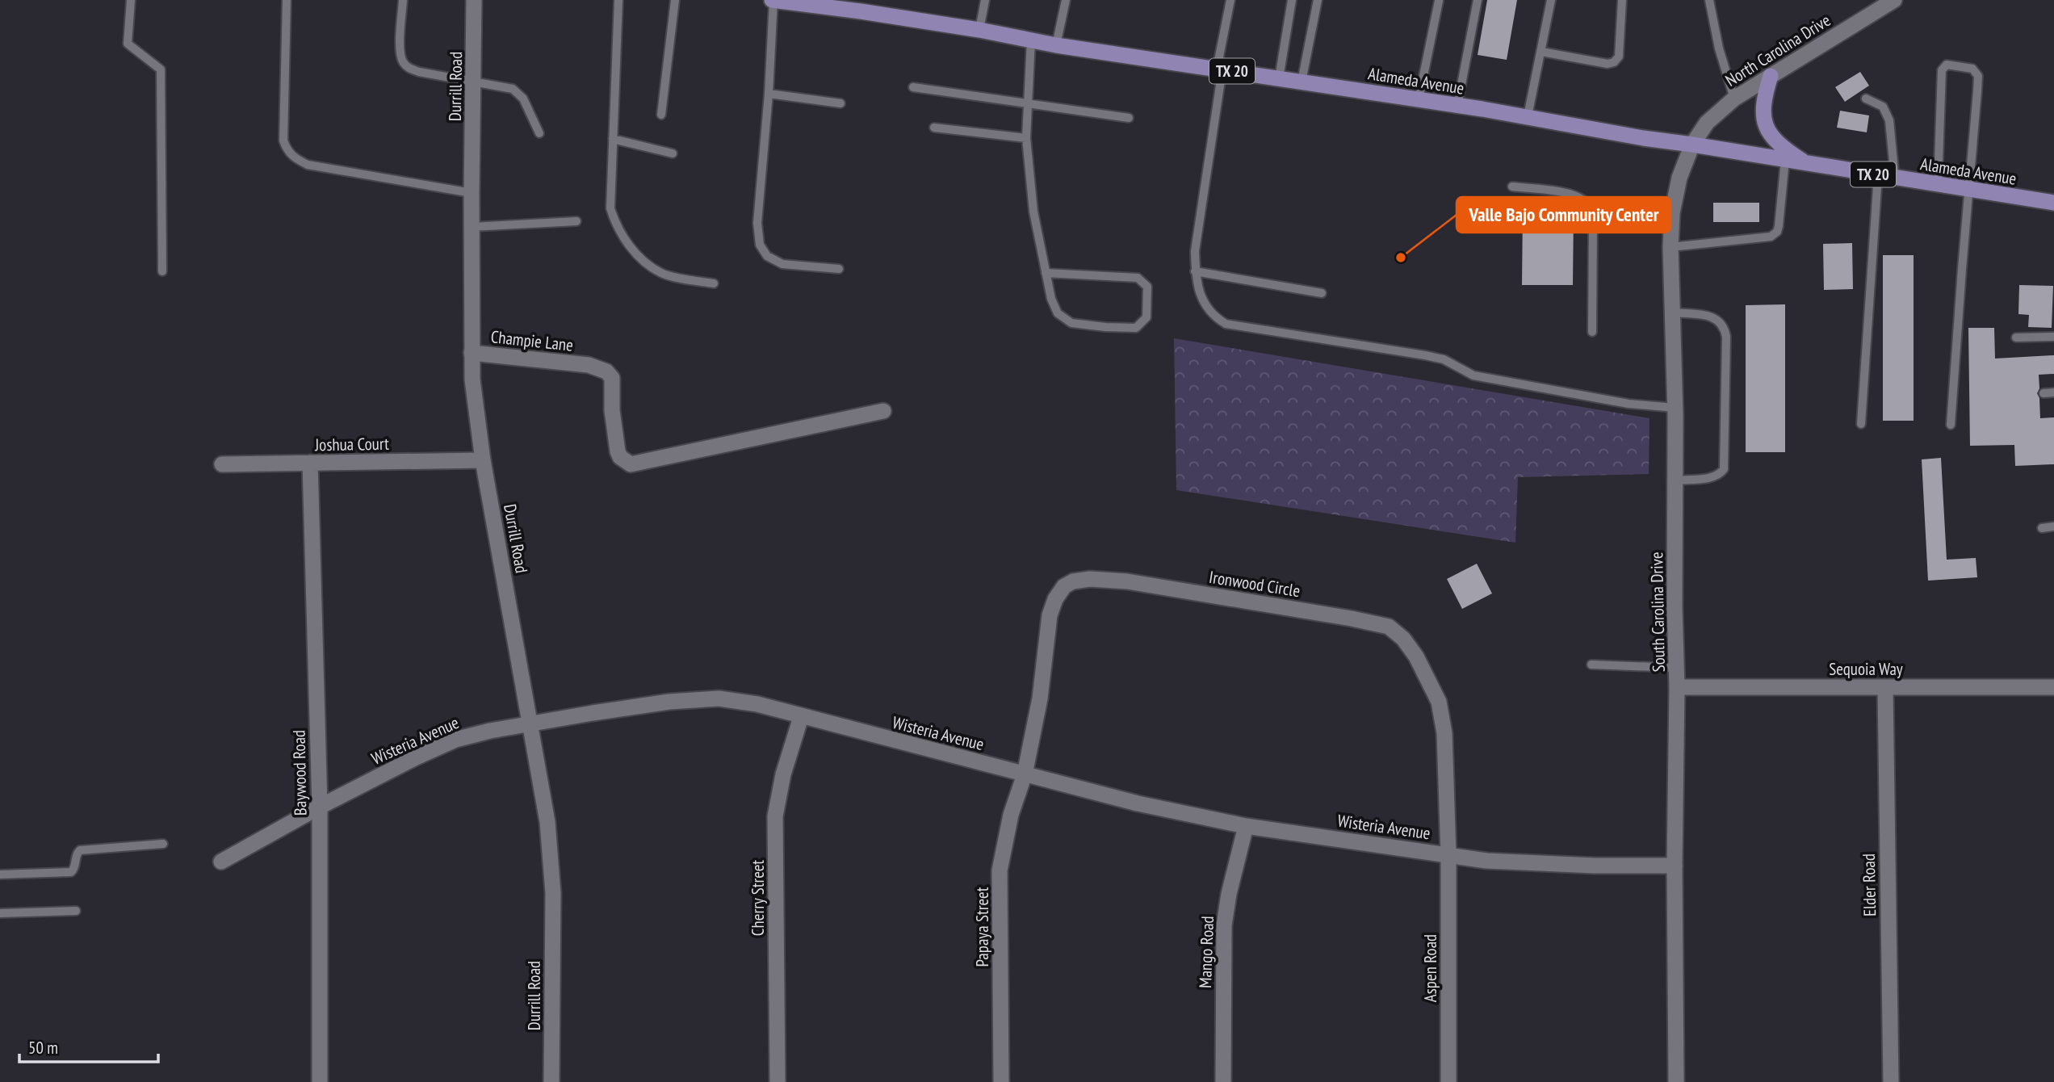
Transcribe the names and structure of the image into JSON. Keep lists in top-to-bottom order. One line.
{"streets":{"main road":["TX 20","Alameda Avenue"],"street":["North Carolina Drive","Durrill Road","Champie Lane","Joshua Court","Ironwood Circle","South Carolina Drive","Sequoia Way","Wisteria Avenue","Baywood Road","Elder Road","Cherry Street","Papaya Street","Mango Road","Aspen Road"]},"crossings":[["North Carolina Drive","Alameda Avenue"],["North Carolina Drive","South Carolina Drive"],["Alameda Avenue","South Carolina Drive"],["Durrill Road","Champie Lane"],["Durrill Road","Joshua Court"],["Durrill Road","Wisteria Avenue"],["Joshua Court","Baywood Road"],["Ironwood Circle","Wisteria Avenue"],["Ironwood Circle","Papaya Street"],["Ironwood Circle","Aspen Road"],["South Carolina Drive","Sequoia Way"],["South Carolina Drive","Wisteria Avenue"],["Sequoia Way","Elder Road"],["Wisteria Avenue","Baywood Road"],["Wisteria Avenue","Cherry Street"],["Wisteria Avenue","Papaya Street"],["Wisteria Avenue","Mango Road"],["Wisteria Avenue","Aspen Road"]],"places":["Valle Bajo Community Center"],"scale_bar":"50 m"}
